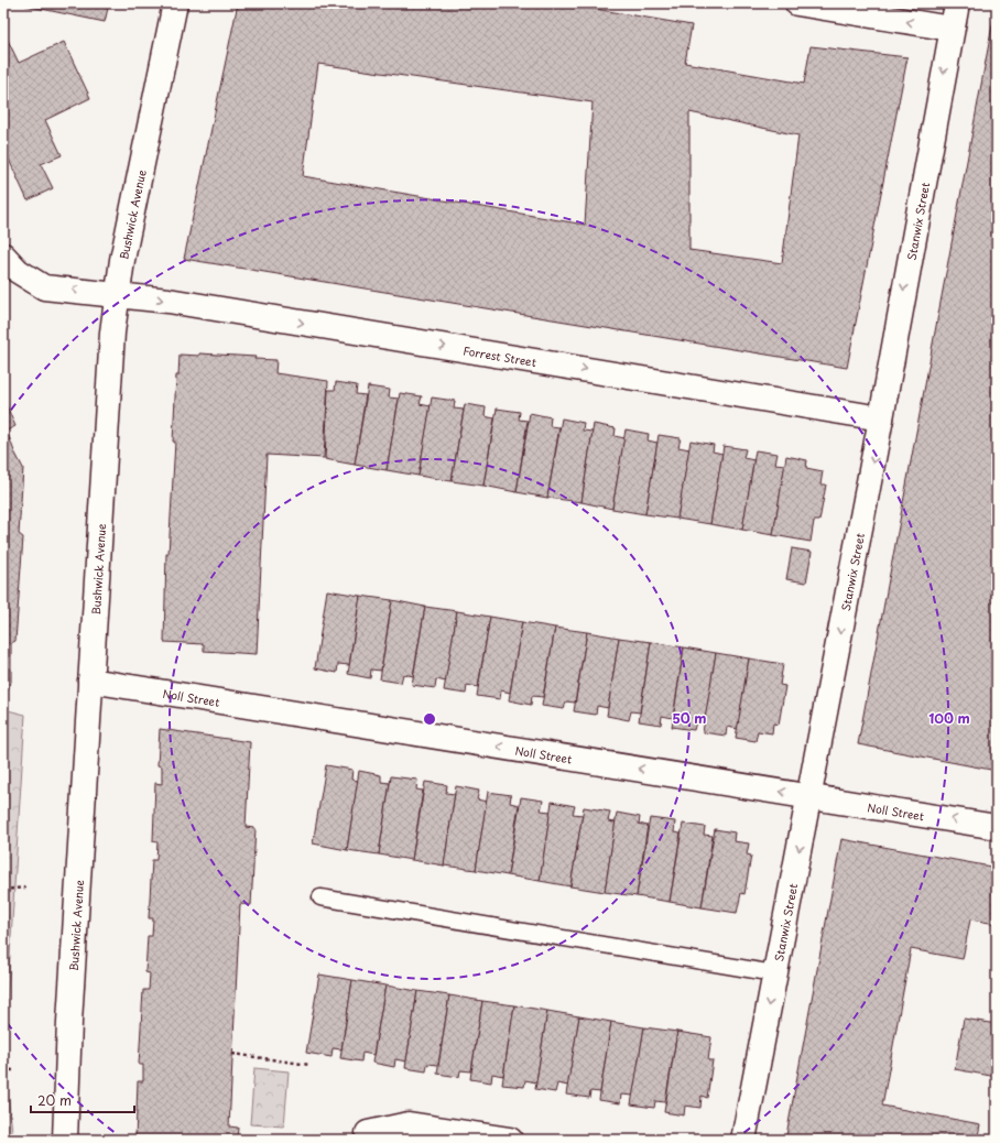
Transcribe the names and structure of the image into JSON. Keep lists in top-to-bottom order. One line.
{"streets":{"street":["Bushwick Avenue","Stanwix Street","Forrest Street","Noll Street"]},"crossings":[["Bushwick Avenue","Forrest Street"],["Bushwick Avenue","Noll Street"],["Stanwix Street","Forrest Street"],["Stanwix Street","Noll Street"]],"one_way":["Stanwix Street","Noll Street"],"scale_bar":"20 m","rings":["50 m","100 m"]}
